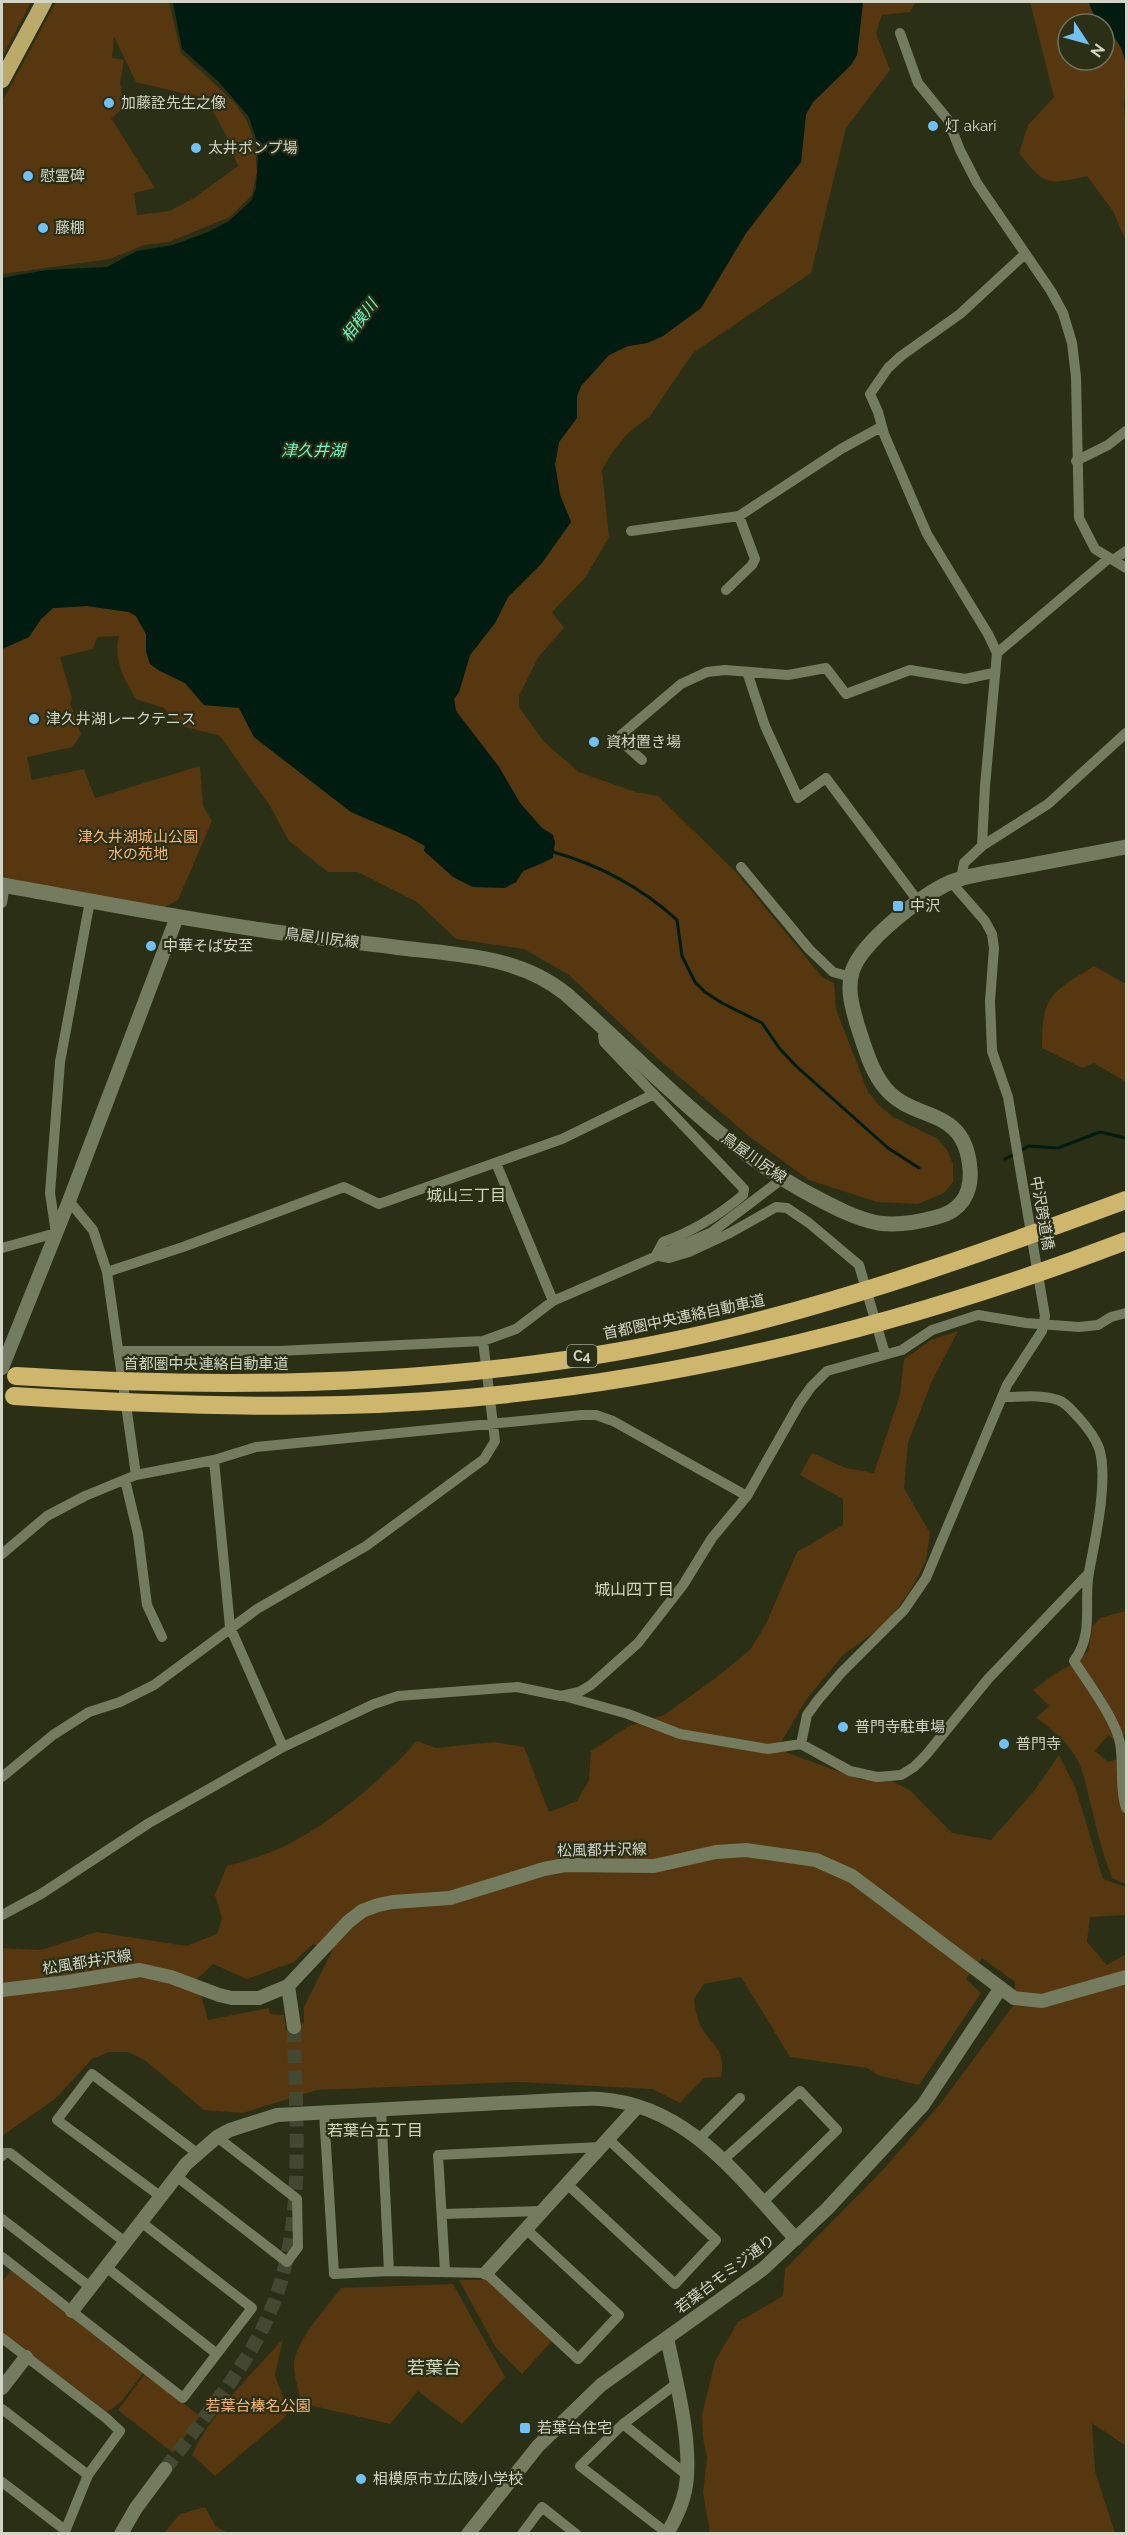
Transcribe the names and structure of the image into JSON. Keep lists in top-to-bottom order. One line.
{"streets":{"highway":["首都圏中央連絡自動車道","C4"],"main road":["鳥屋川尻線"],"street":["中沢跨道橋","松風都井沢線","若葉台モミジ通り"]},"crossings":[["鳥屋川尻線","中沢跨道橋"],["松風都井沢線","若葉台モミジ通り"]],"districts":["城山三丁目","城山四丁目","若葉台五丁目","若葉台"],"water":["相模川","津久井湖"],"parks":["津久井湖城山公園 水の苑地","若葉台榛名公園"],"places":{"other":["加藤詮先生之像","灯 akari","太井ポンプ場","慰霊碑","藤棚","津久井湖レークテニス","資材置き場","中華そば安至","普門寺駐車場","普門寺","相模原市立広陵小学校"],"transit":["中沢","若葉台住宅"]},"north":"bottom right"}
